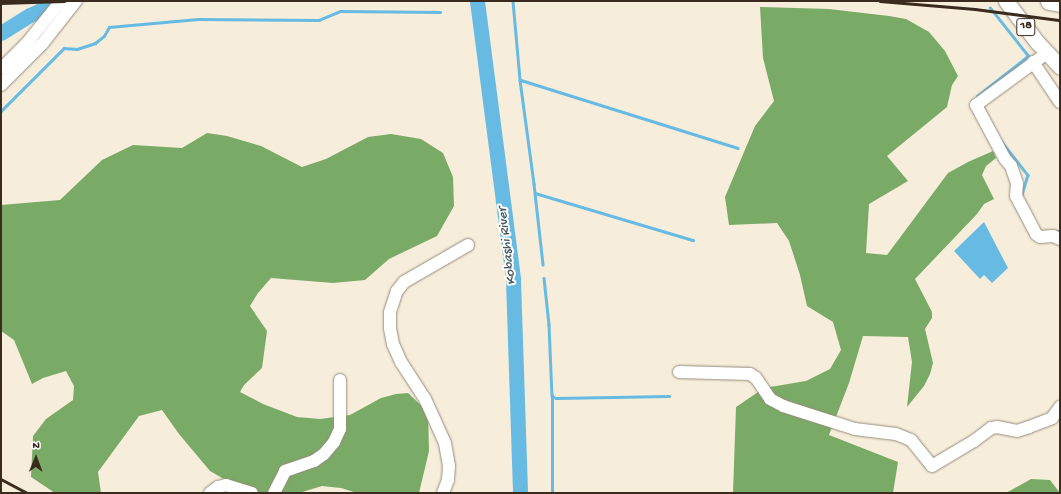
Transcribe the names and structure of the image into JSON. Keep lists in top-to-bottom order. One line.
{"streets":{"main road":["18"]},"water":["Kobashi River"],"north":"top"}
